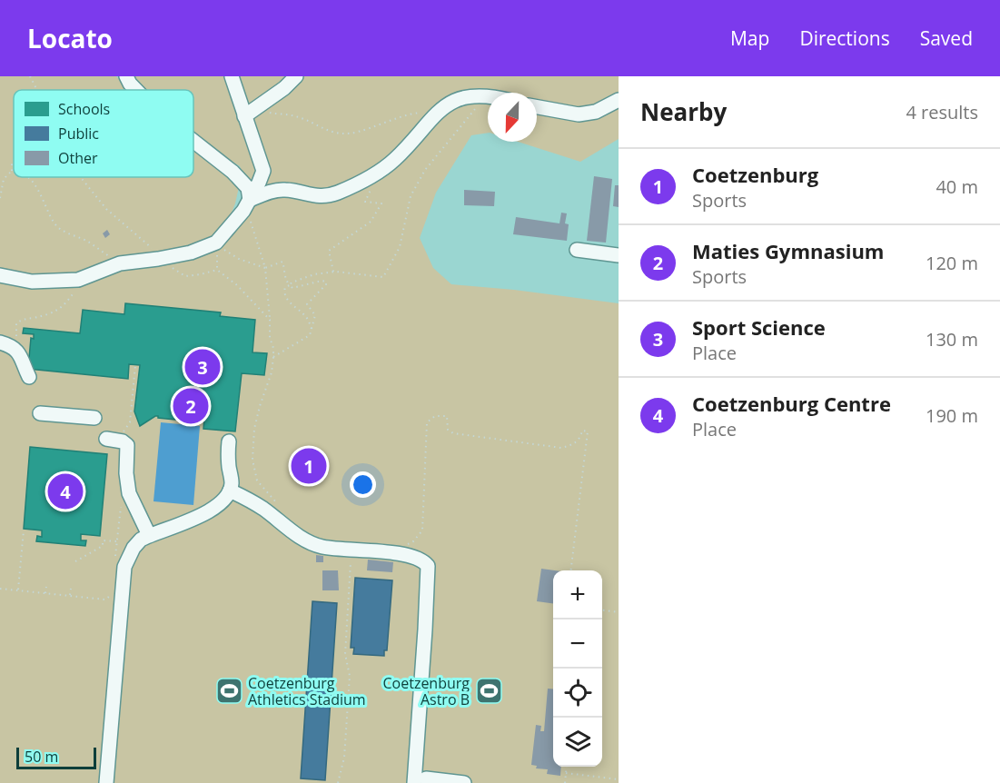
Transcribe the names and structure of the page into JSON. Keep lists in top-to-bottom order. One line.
{"places":{"sports":["Coetzenburg Athletics Stadium","Coetzenburg Astro B"]},"legend":["Schools","Public","Other"],"scale_bar":"50 m","north":"bottom","page":{"header":"Locato","nav":["Map","Directions","Saved"],"heading":["Nearby","4 results"],"list":[{"mark":"1","name":"Coetzenburg","note":"Sports","value":"40 m"},{"mark":"2","name":"Maties Gymnasium","note":"Sports","value":"120 m"},{"mark":"3","name":"Sport Science","note":"Place","value":"130 m"},{"mark":"4","name":"Coetzenburg Centre","note":"Place","value":"190 m"}],"pins":["3","2","1","4"],"map_buttons":["+","−"],"scale":"50 m"}}
